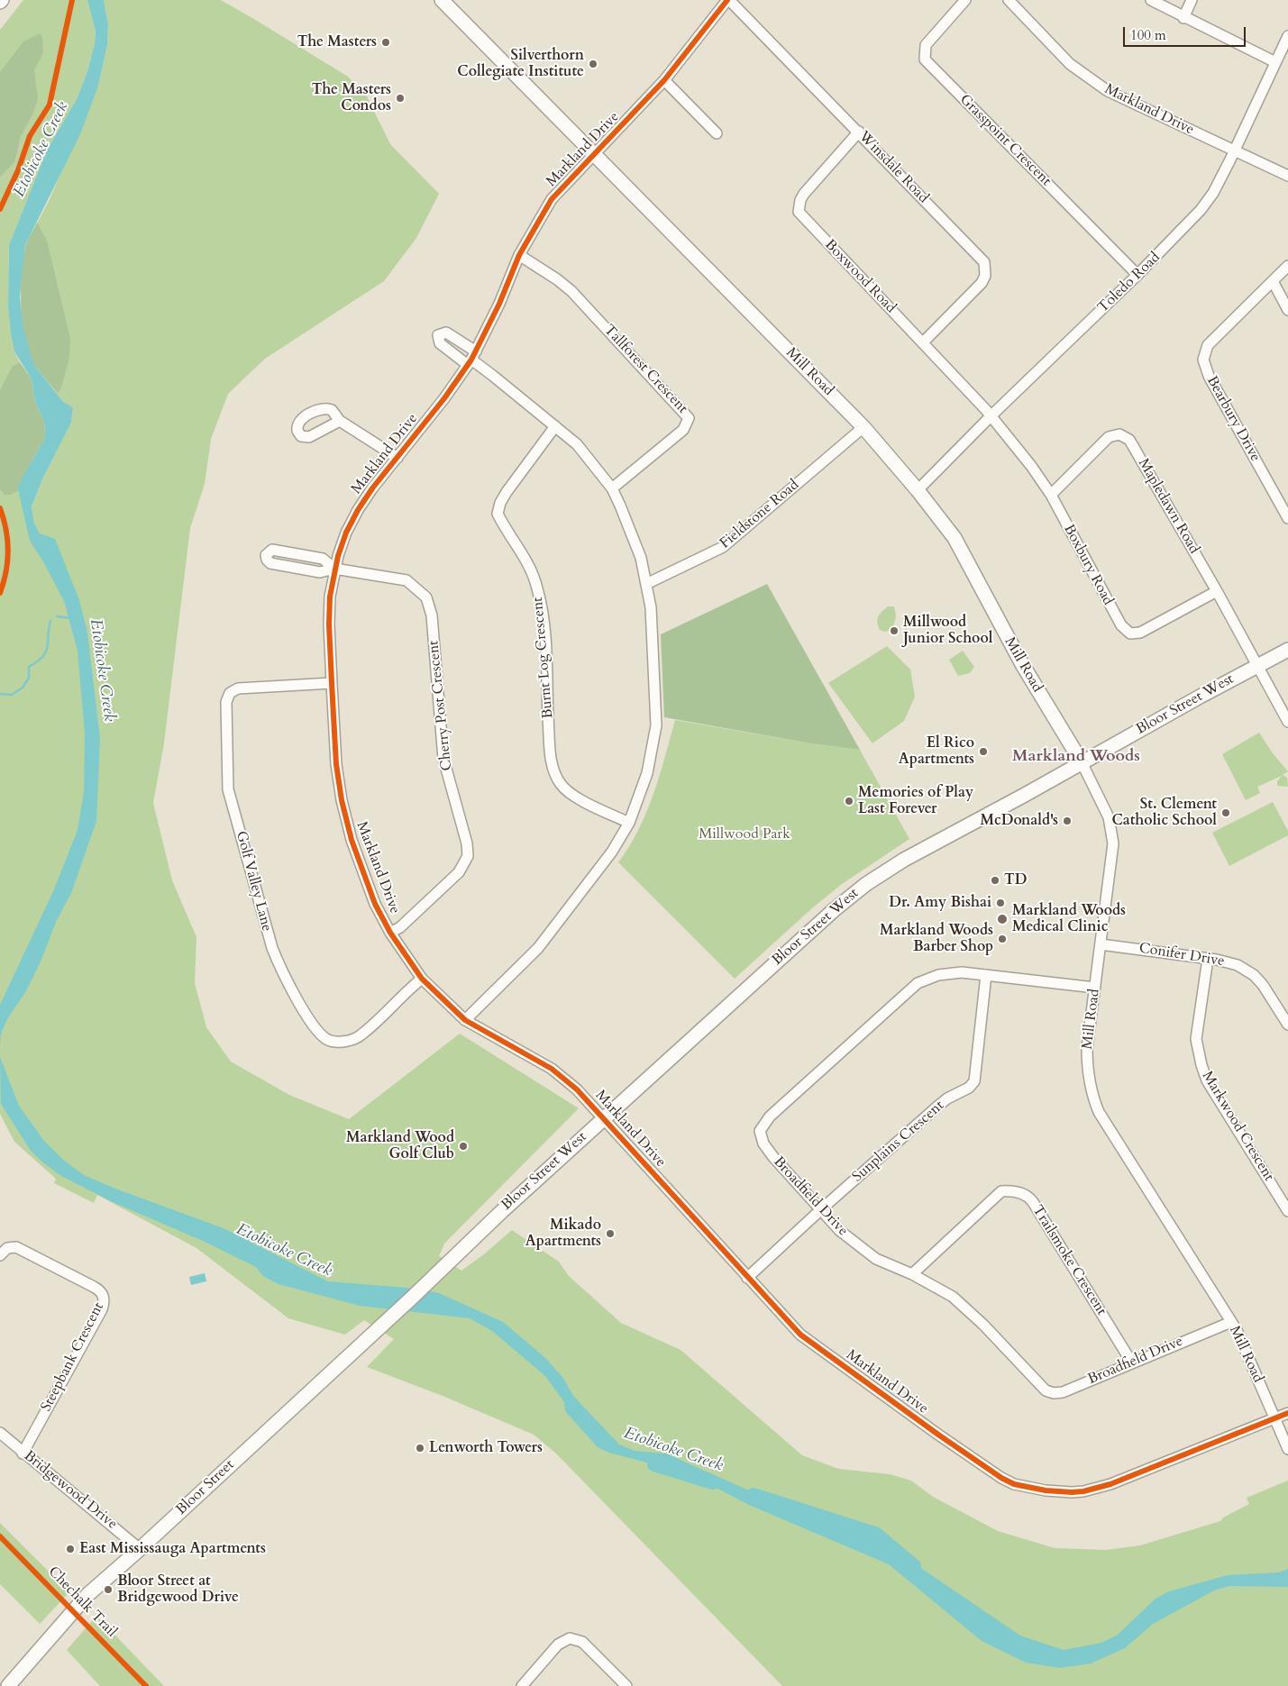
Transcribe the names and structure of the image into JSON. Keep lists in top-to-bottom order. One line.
{"streets":{"main road":["Mill Road","Bloor Street West","Bloor Street"],"street":["Markland Drive","Grasspoint Crescent","Winsdale Road","Boxwood Road","Toledo Road","Tallforest Crescent","Bearbury Drive","Mapledawn Road","Fieldstone Road","Boxbury Road","Burnt Log Crescent","Cherry Post Crescent","Golf Valley Lane","Conifer Drive","Markwood Crescent","Sunplains Crescent","Broadfield Drive","Trailsmoke Crescent","Steepbank Crescent","Bridgewood Drive"],"cycle path":["Chechalk Trail"]},"crossings":[["Markland Drive","Winsdale Road"],["Markland Drive","Toledo Road"],["Markland Drive","Tallforest Crescent"],["Markland Drive","Mill Road"],["Markland Drive","Bloor Street West"],["Markland Drive","Cherry Post Crescent"],["Markland Drive","Golf Valley Lane"],["Markland Drive","Sunplains Crescent"],["Grasspoint Crescent","Toledo Road"],["Winsdale Road","Boxwood Road"],["Boxwood Road","Toledo Road"],["Boxwood Road","Boxbury Road"],["Toledo Road","Mill Road"],["Toledo Road","Boxbury Road"],["Mill Road","Fieldstone Road"],["Mill Road","Bloor Street West"],["Mill Road","Conifer Drive"],["Mill Road","Broadfield Drive"],["Mapledawn Road","Boxbury Road"],["Mapledawn Road","Bloor Street West"],["Bloor Street West","Bloor Street"],["Conifer Drive","Markwood Crescent"],["Sunplains Crescent","Broadfield Drive"],["Broadfield Drive","Trailsmoke Crescent"],["Steepbank Crescent","Bridgewood Drive"],["Bloor Street","Bridgewood Drive"]],"districts":["Markland Woods"],"water":["Etobicoke Creek"],"parks":["Millwood Park"],"places":["The Masters","Silverthorn Collegiate Institute","The Masters Condos","Millwood Junior School","El Rico Apartments","Memories of Play Last Forever","St. Clement Catholic School","McDonald's","TD","Dr. Amy Bishai","Markland Woods Medical Clinic","Markland Woods Barber Shop","Markland Wood Golf Club","Mikado Apartments","Lenworth Towers","East Mississauga Apartments","Bloor Street at Bridgewood Drive"],"scale_bar":"100 m"}
